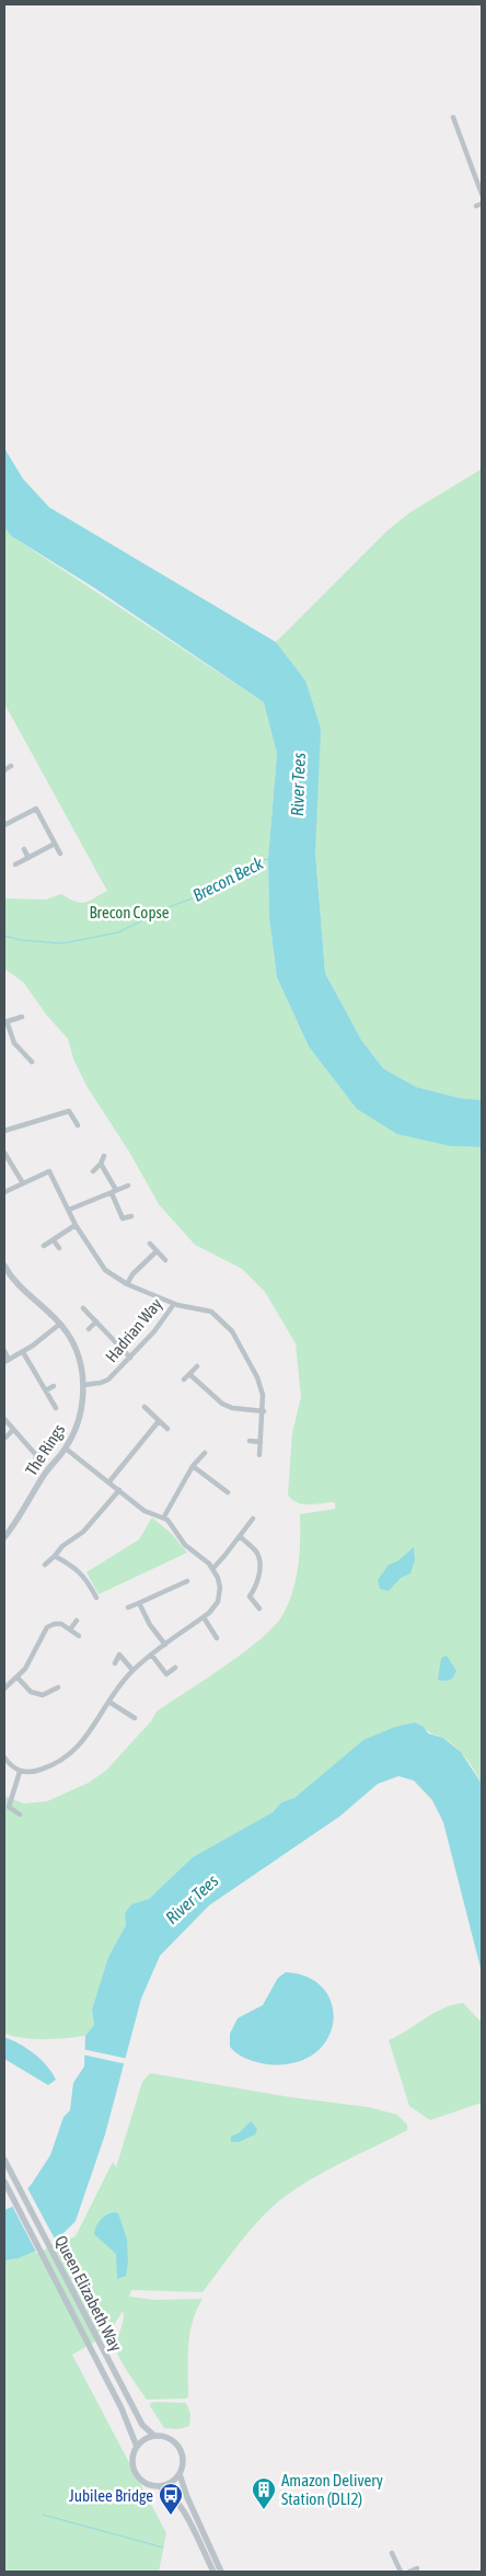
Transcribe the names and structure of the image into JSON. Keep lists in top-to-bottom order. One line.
{"streets":{"street":["Hadrian Way","The Rings","Queen Elizabeth Way"]},"crossings":[["Hadrian Way","The Rings"]],"water":["River Tees","Brecon Beck"],"parks":["Brecon Copse"],"places":{"building":["Amazon Delivery Station (DLI2)"],"bus stop":["Jubilee Bridge"]}}
